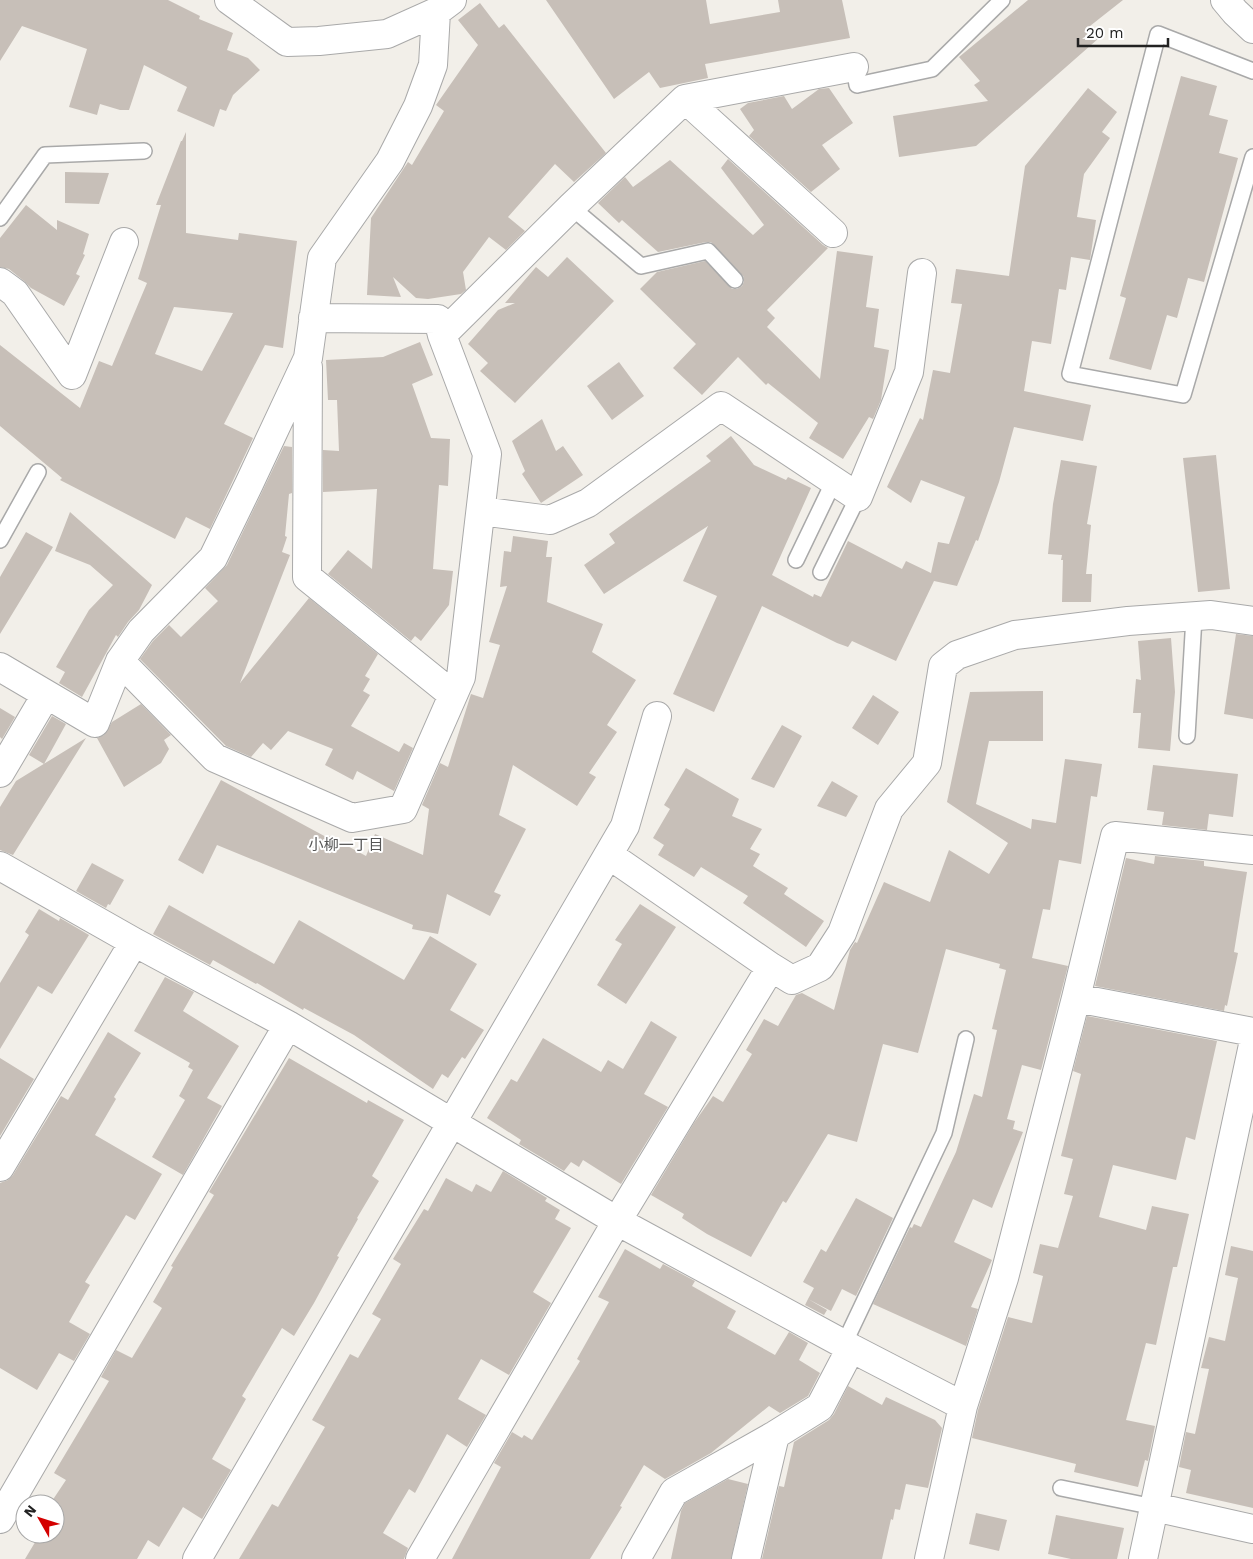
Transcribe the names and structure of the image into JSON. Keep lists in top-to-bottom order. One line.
{"districts":["小柳一丁目"],"scale_bar":"20 m","north":"top left"}
